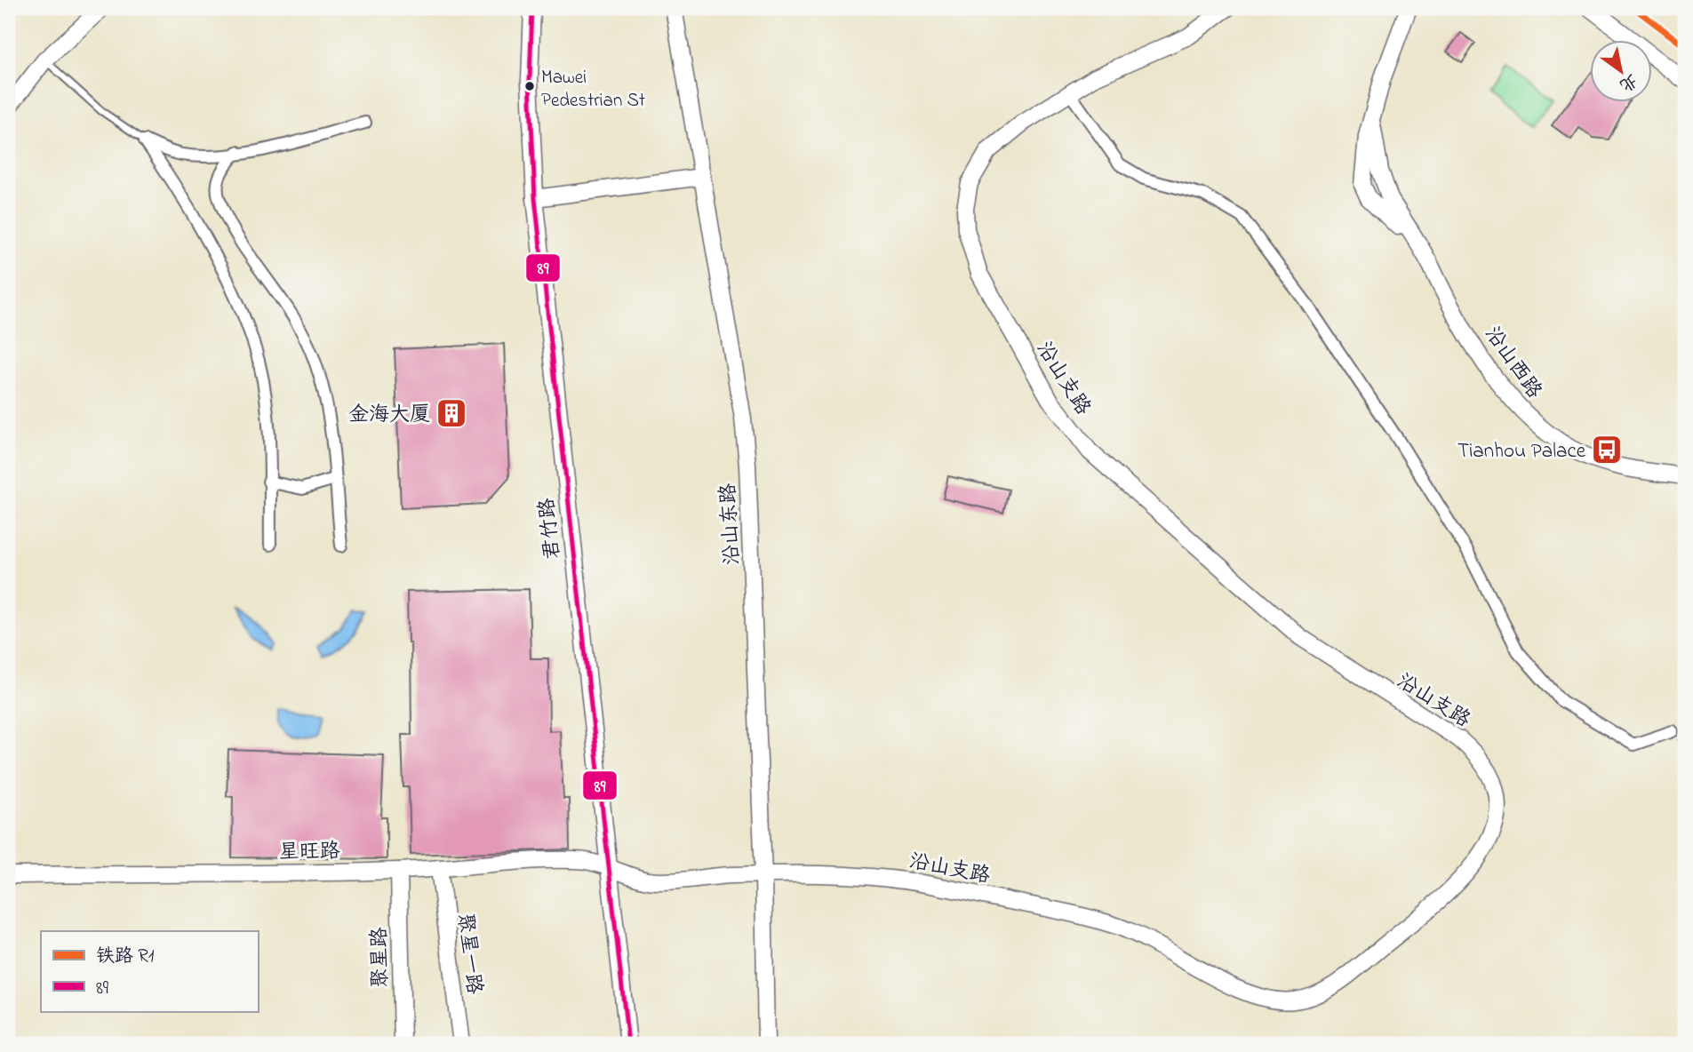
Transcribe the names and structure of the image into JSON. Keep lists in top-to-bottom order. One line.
{"streets":{"street":["沿山西路","沿山支路","沿山东路","君竹路","星旺路","聚星一路","聚星路"]},"crossings":[["沿山支路","沿山东路"],["沿山支路","君竹路"],["沿山支路","星旺路"],["君竹路","星旺路"],["星旺路","聚星一路"],["星旺路","聚星路"]],"places":{"other":["Mawei Pedestrian St"],"building":["金海大厦"],"bus stop":["Tianhou Palace"]},"lines":["rail line R1","transit line 89"],"legend":["铁路 R1","89"],"north":"bottom right"}
